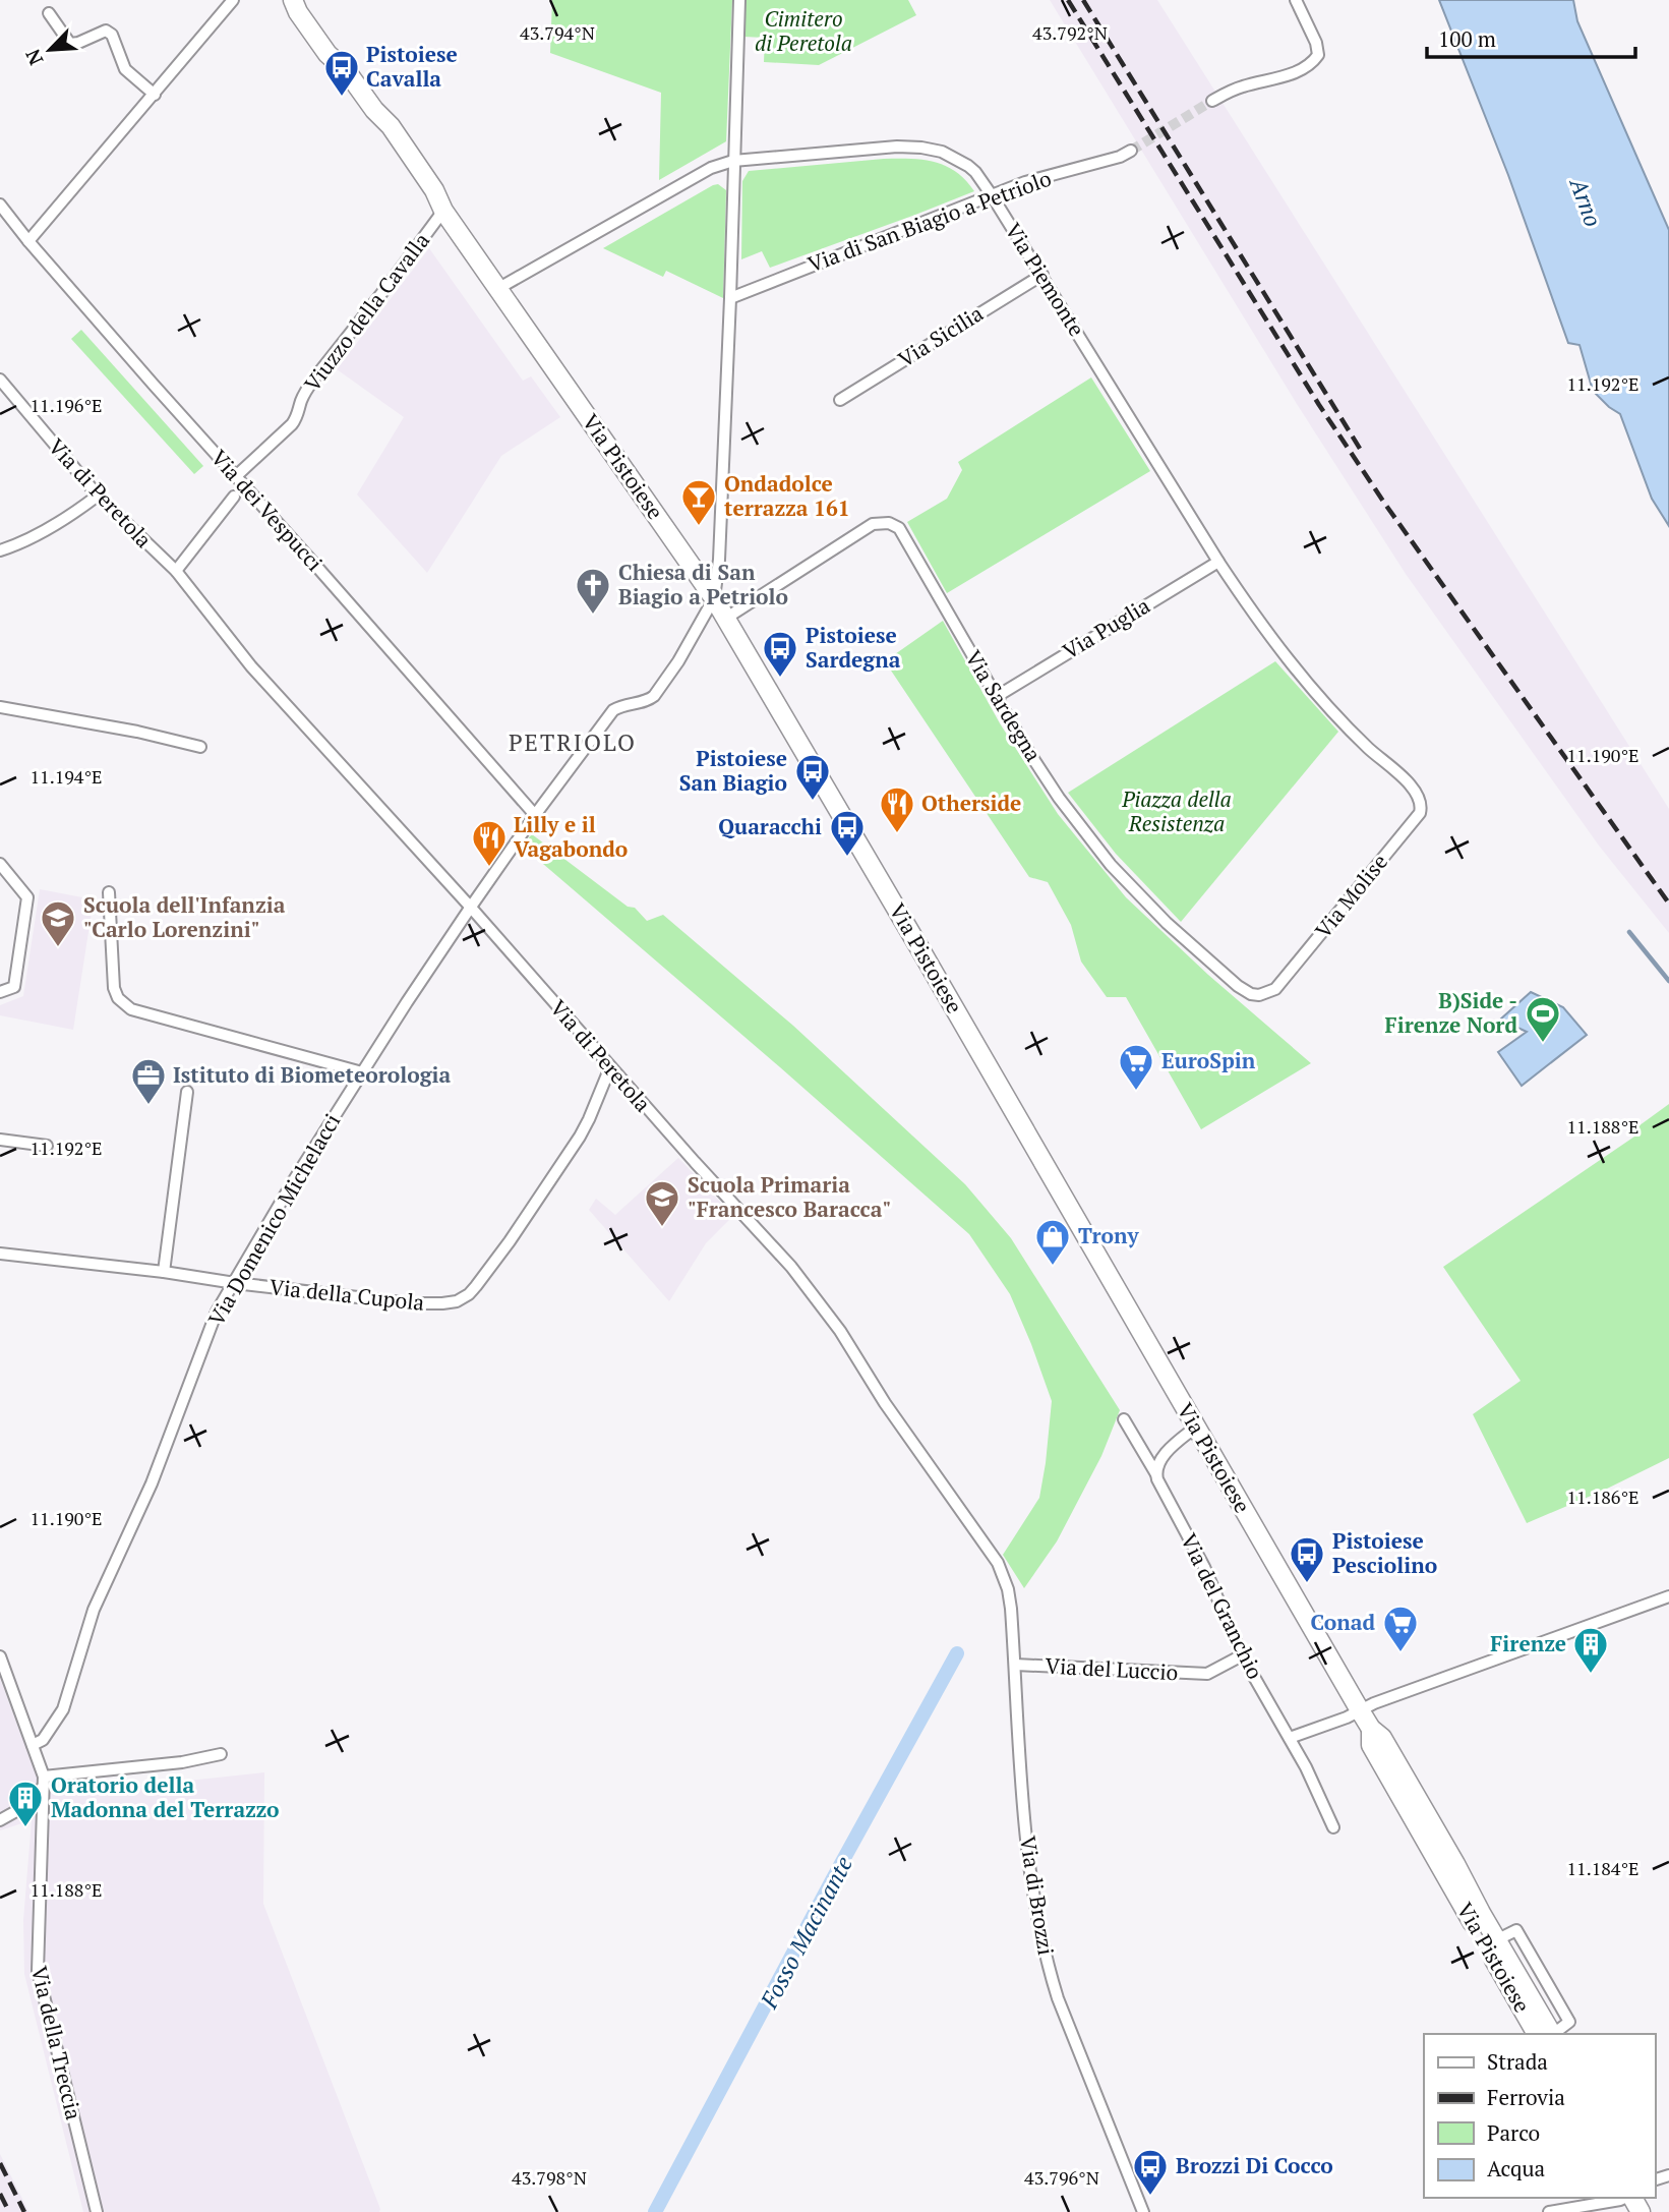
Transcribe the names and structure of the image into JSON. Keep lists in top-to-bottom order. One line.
{"streets":{"main road":["Via Pistoiese"],"street":["Via di San Biagio a Petriolo","Via Piemonte","Viuzzo della Cavalla","Via Sicilia","Via di Peretola","Via dei Vespucci","Via Puglia","Via Sardegna","Via Molise","Via Domenico Michelacci","Via della Cupola","Via del Granchio","Via del Luccio","Via di Brozzi","Via della Treccia"]},"crossings":[["Via di San Biagio a Petriolo","Via Piemonte"],["Via Piemonte","Via Sicilia"],["Via Piemonte","Via Pistoiese"],["Via Piemonte","Via Puglia"],["Via Piemonte","Via Molise"],["Viuzzo della Cavalla","Via Pistoiese"],["Viuzzo della Cavalla","Via dei Vespucci"],["Via Pistoiese","Via Sardegna"],["Via di Peretola","Via Domenico Michelacci"],["Via di Peretola","Via della Cupola"],["Via di Peretola","Via di Brozzi"],["Via Puglia","Via Sardegna"],["Via Sardegna","Via Molise"],["Via Domenico Michelacci","Via della Cupola"],["Via del Granchio","Via del Luccio"],["Via del Luccio","Via di Brozzi"]],"districts":["PETRIOLO"],"water":["Arno","Fosso Macinante"],"parks":["Cimitero di Peretola","Piazza della Resistenza"],"places":{"bus stop":["Pistoiese Cavalla","Pistoiese Sardegna","Pistoiese San Biagio","Quaracchi","Pistoiese Pesciolino","Brozzi Di Cocco"],"bar":["Ondadolce terrazza 161"],"church":["Chiesa di San Biagio a Petriolo"],"restaurant":["Otherside","Lilly e il Vagabondo"],"school or university":["Scuola dell'Infanzia \"Carlo Lorenzini\"","Scuola Primaria \"Francesco Baracca\""],"sports":["B)Side - Firenze Nord"],"supermarket":["EuroSpin","Conad"],"office":["Istituto di Biometeorologia"],"shop":["Trony"],"building":["Firenze","Oratorio della Madonna del Terrazzo"]},"legend":["Strada","Ferrovia","Parco","Acqua"],"scale_bar":"100 m","north":"bottom left","coordinates":["43.794°N","43.792°N","11.192°E","11.196°E","11.190°E","11.194°E","11.188°E","11.186°E","11.184°E","43.798°N","43.796°N"]}
